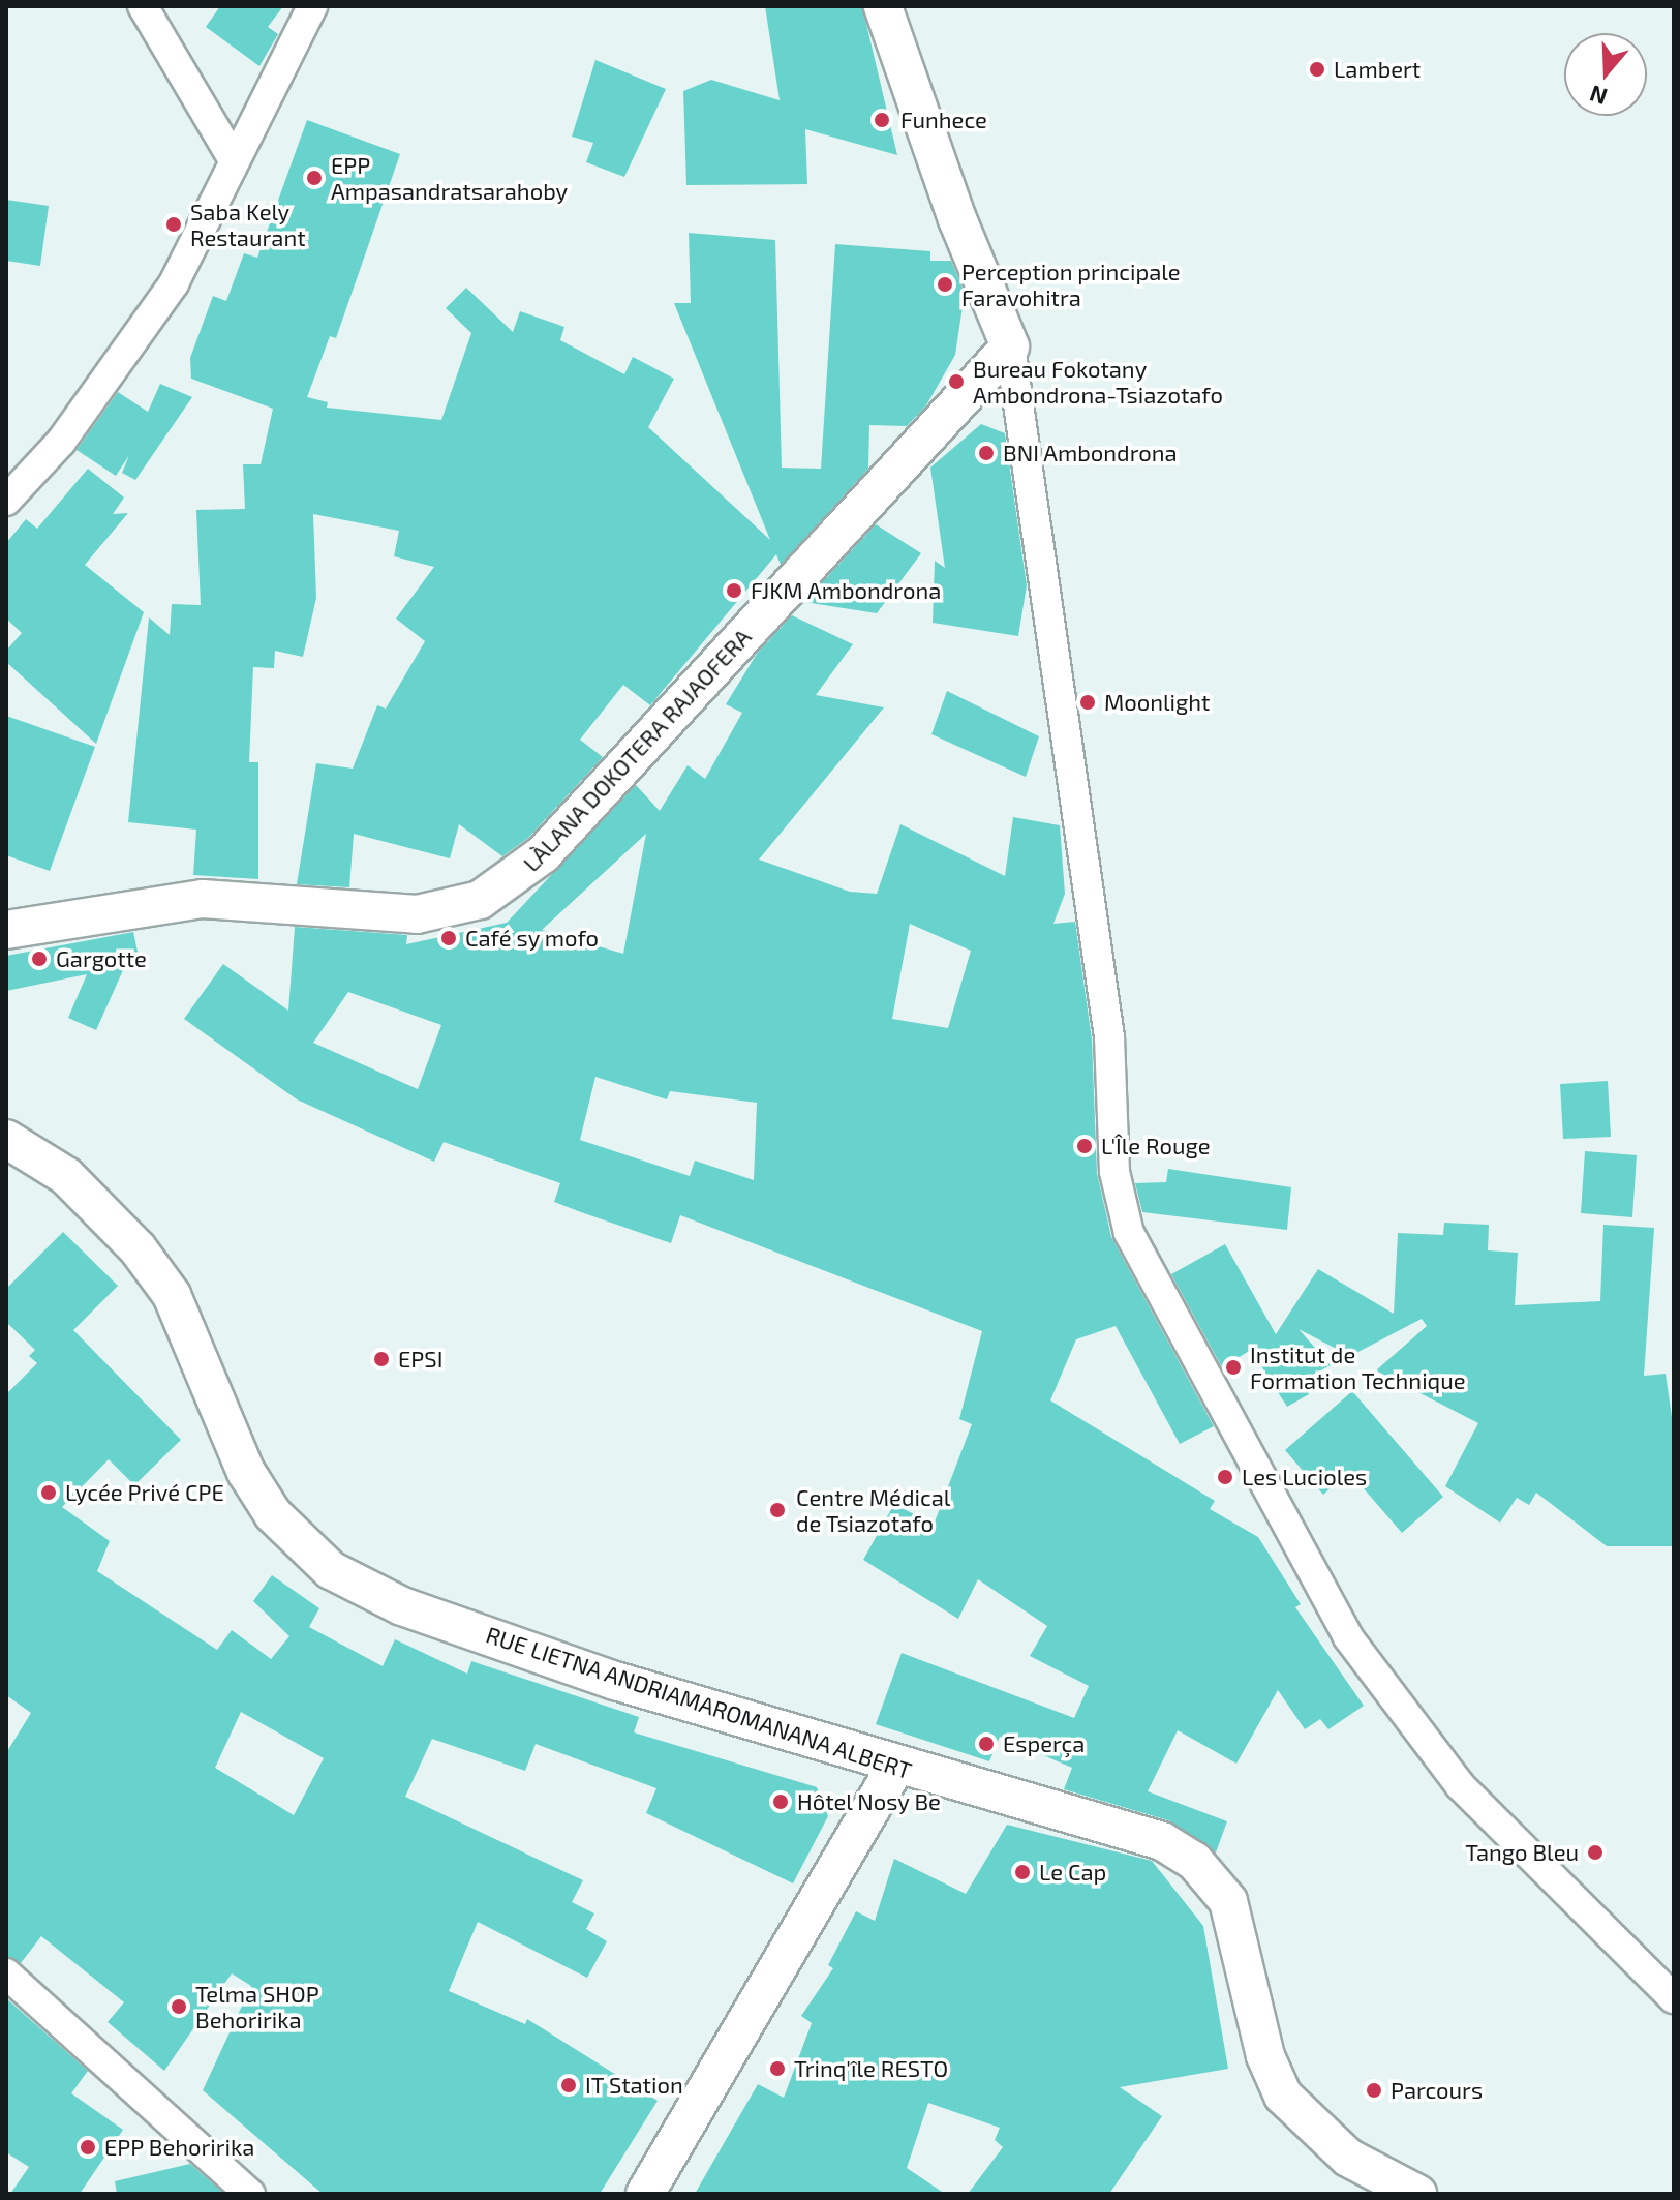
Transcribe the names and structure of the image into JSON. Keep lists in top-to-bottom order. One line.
{"streets":{"street":["LÀLANA DOKOTERA RAJAOFERA","RUE LIETNA ANDRIAMAROMANANA ALBERT"]},"places":["Lambert","Funhece","EPP Ampasandratsarahoby","Saba Kely Restaurant","Perception principale Faravohitra","Bureau Fokotany Ambondrona-Tsiazotafo","BNI Ambondrona","FJKM Ambondrona","Moonlight","Café sy mofo","Gargotte","L'Île Rouge","EPSI","Institut de Formation Technique","Les Lucioles","Lycée Privé CPE","Centre Médical de Tsiazotafo","Esperça","Hôtel Nosy Be","Tango Bleu","Le Cap","Telma SHOP Behoririka","Trinq'île RESTO","IT Station","Parcours","EPP Behoririka"],"north":"bottom"}
